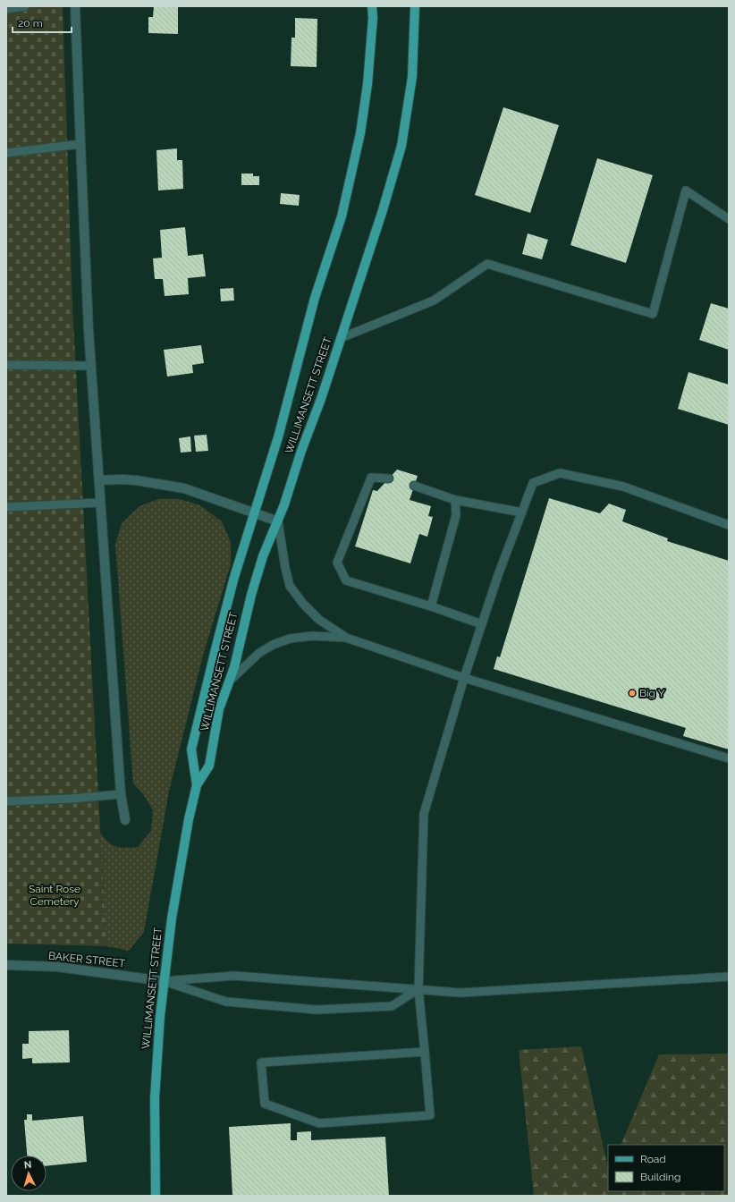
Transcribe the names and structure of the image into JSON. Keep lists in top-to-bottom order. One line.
{"streets":{"main road":["WILLIMANSETT STREET"],"street":["BAKER STREET"]},"crossings":[["WILLIMANSETT STREET","BAKER STREET"]],"parks":["Saint Rose Cemetery"],"places":["Big Y"],"legend":["Road","Building"],"scale_bar":"20 m","north":"top"}
